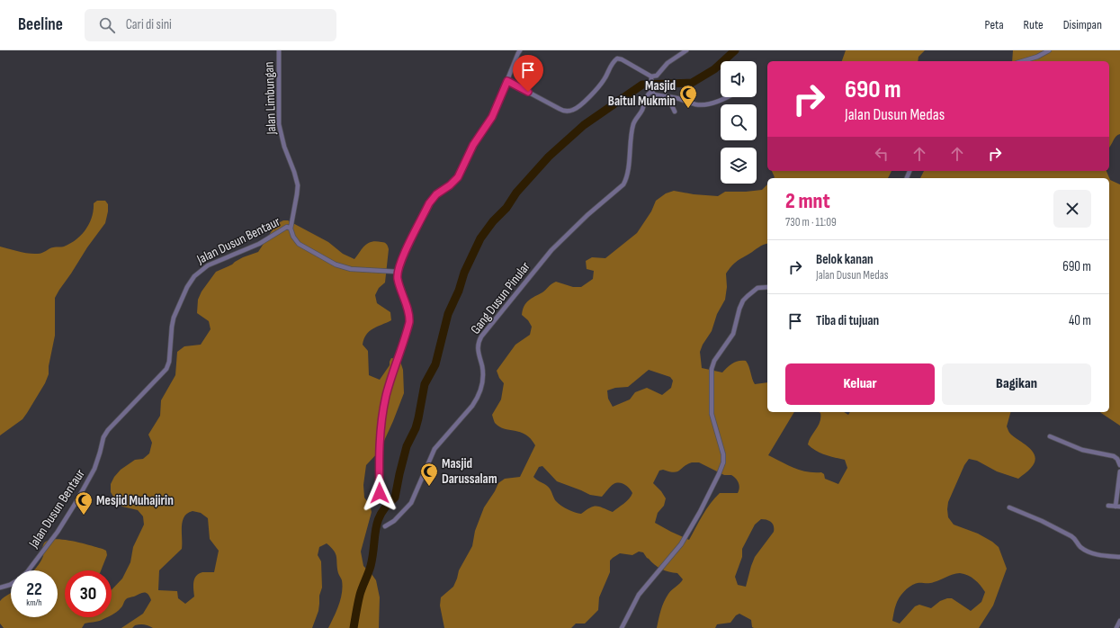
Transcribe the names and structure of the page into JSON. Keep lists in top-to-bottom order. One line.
{"streets":{"street":["Jalan Limbungan","Jalan Dusun Bentaur","Gang Dusun Pinular"]},"crossings":[["Jalan Limbungan","Jalan Dusun Bentaur"]],"places":{"mosque":["Masjid Baitul Mukmin","Masjid Darussalam","Mesjid Muhajirin"]},"page":{"header":"Beeline","search":"Cari di sini","nav":["Peta","Rute","Disimpan"],"turn":["690 m","Jalan Dusun Medas"],"heading":["2 mnt","730 m · 11:09"],"list":[{"name":"Belok kanan","note":"Jalan Dusun Medas","value":"690 m"},{"name":"Tiba di tujuan","value":"40 m"}],"buttons":["Keluar","Bagikan"],"speed":"22 km/h","limit":"30"}}
